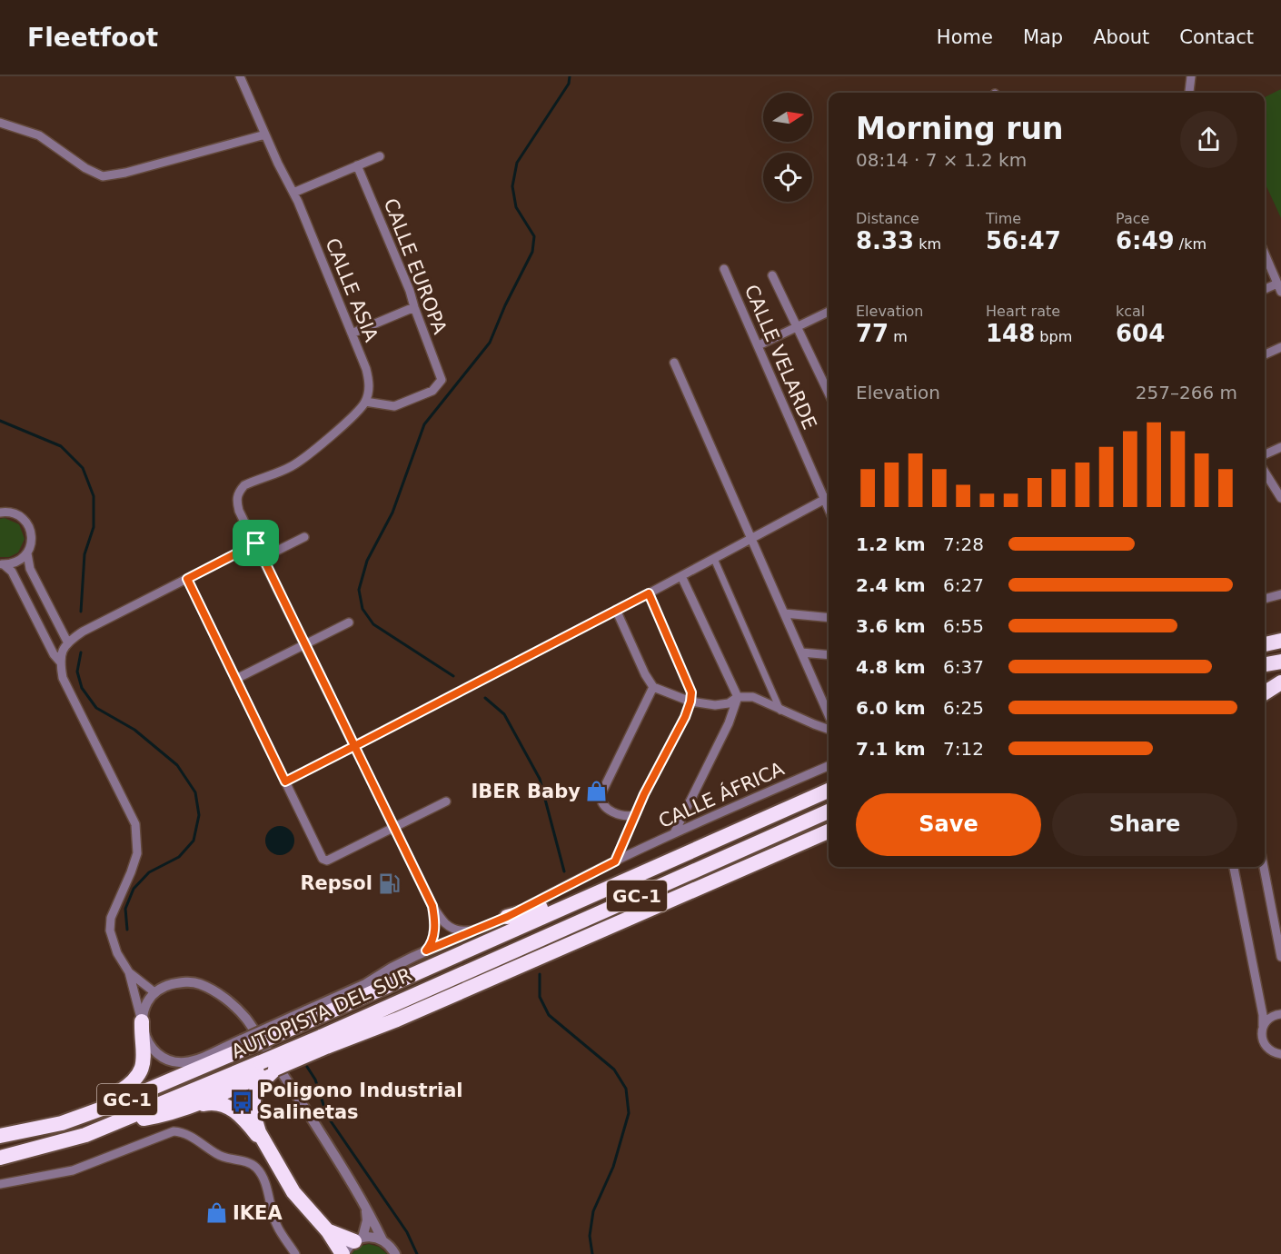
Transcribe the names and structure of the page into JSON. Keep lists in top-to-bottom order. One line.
{"streets":{"highway":["GC-1","AUTOPISTA DEL SUR"],"street":["CALLE EUROPA","CALLE ASIA","CALLE VELARDE","CALLE ÁFRICA"]},"crossings":[["CALLE EUROPA","CALLE ASIA"]],"places":{"shop":["IBER Baby","IKEA"],"fuel station":["Repsol"],"bus stop":["Poligono Industrial Salinetas"]},"north":"right","page":{"header":"Fleetfoot","nav":["Home","Map","About","Contact"],"heading":["Morning run","08:14 · 7 × 1.2 km"],"stats":[["Distance","8.33 km"],["Time","56:47"],["Pace","6:49 /km"],["Elevation","77 m"],["Heart rate","148 bpm"],["kcal","604"]],"chart":["Elevation","257–266 m"],"list":[{"name":"1.2 km","note":"7:28"},{"name":"2.4 km","note":"6:27"},{"name":"3.6 km","note":"6:55"},{"name":"4.8 km","note":"6:37"},{"name":"6.0 km","note":"6:25"},{"name":"7.1 km","note":"7:12"}],"buttons":["Save","Share"]}}
